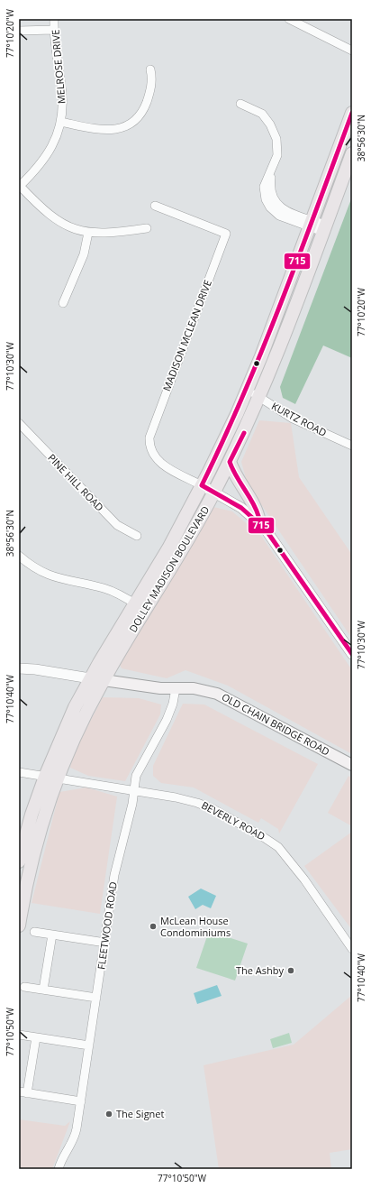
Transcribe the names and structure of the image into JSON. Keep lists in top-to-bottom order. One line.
{"streets":{"main road":["DOLLEY MADISON BOULEVARD","OLD CHAIN BRIDGE ROAD"],"street":["MELROSE DRIVE","MADISON MCLEAN DRIVE","KURTZ ROAD","PINE HILL ROAD","BEVERLY ROAD","FLEETWOOD ROAD"]},"crossings":[["MADISON MCLEAN DRIVE","DOLLEY MADISON BOULEVARD"],["KURTZ ROAD","DOLLEY MADISON BOULEVARD"],["DOLLEY MADISON BOULEVARD","OLD CHAIN BRIDGE ROAD"],["DOLLEY MADISON BOULEVARD","BEVERLY ROAD"],["OLD CHAIN BRIDGE ROAD","FLEETWOOD ROAD"],["BEVERLY ROAD","FLEETWOOD ROAD"]],"places":["McLean House Condominiums","The Ashby","The Signet"],"lines":["transit line 715"],"coordinates":["77°10'20\"W","38°56'30\"N","77°10'30\"W","77°10'40\"W","77°10'50\"W"]}
